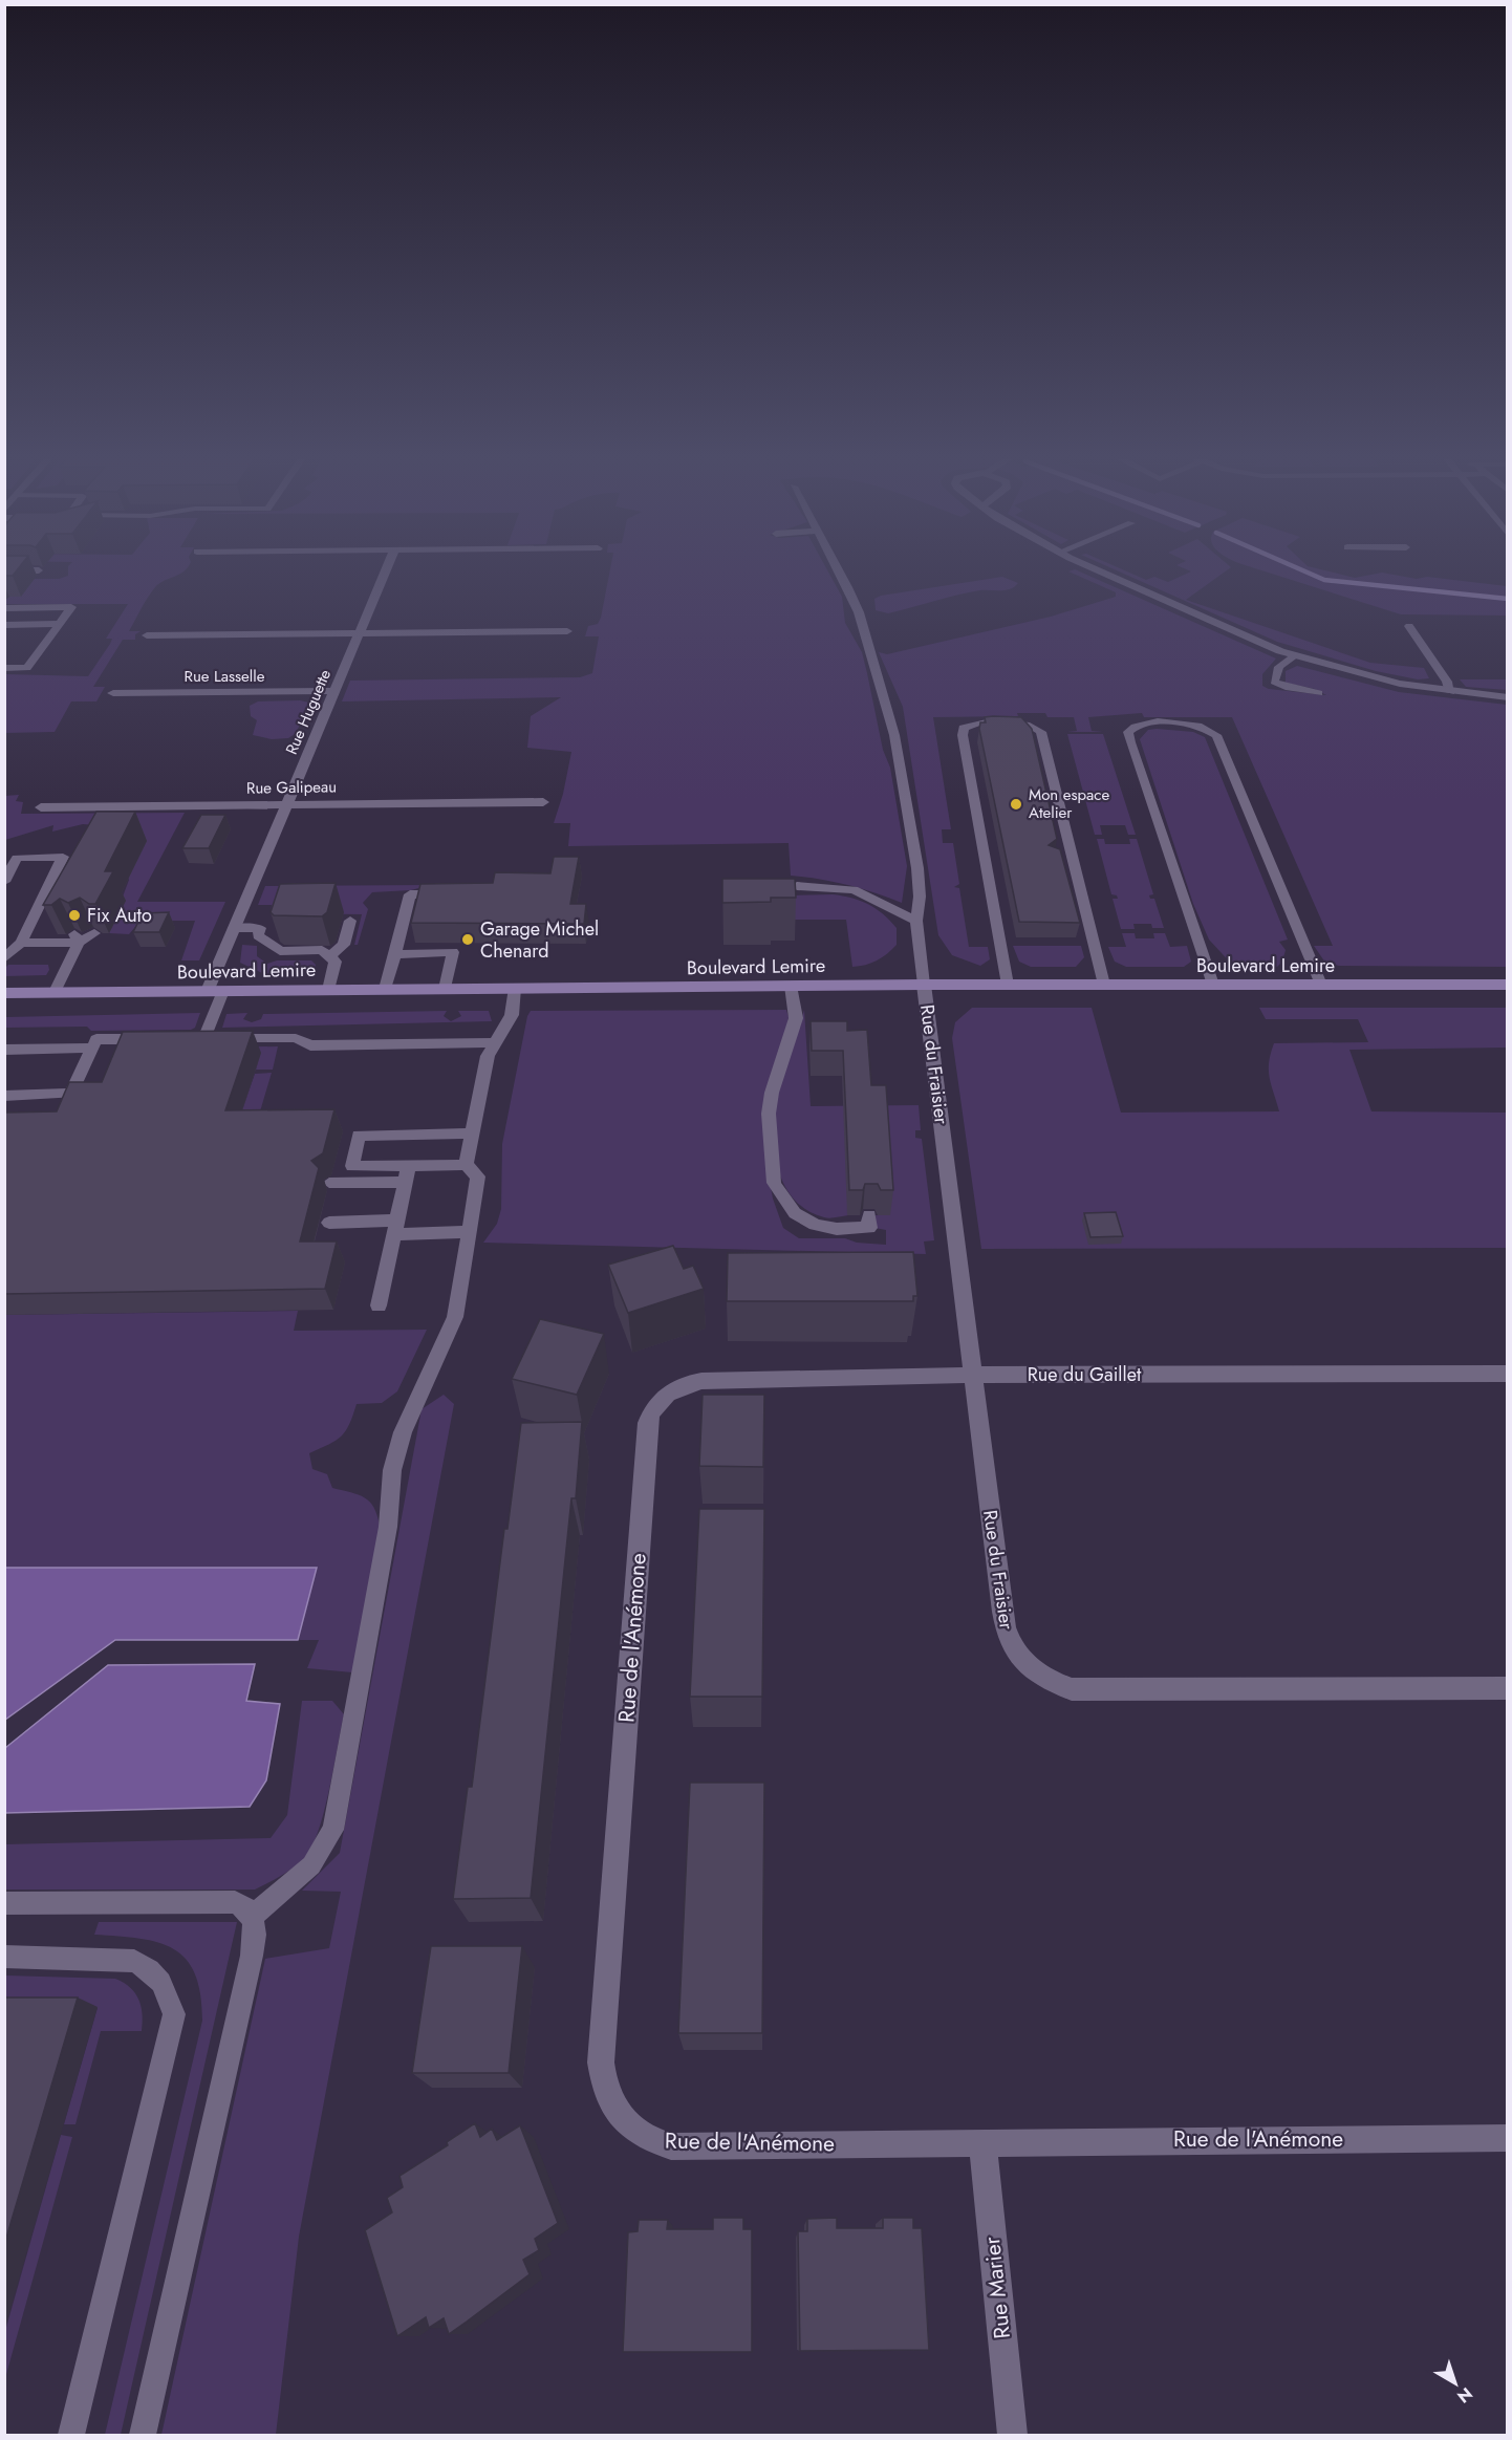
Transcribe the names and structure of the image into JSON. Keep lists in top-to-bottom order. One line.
{"streets":{"main road":["Boulevard Lemire"],"street":["Rue Lasselle","Rue Huguette","Rue Galipeau","Rue du Fraisier","Rue du Gaillet","Rue de l'Anémone","Rue Marier"]},"crossings":[["Rue Lasselle","Rue Huguette"],["Rue Huguette","Rue Galipeau"],["Rue Huguette","Boulevard Lemire"],["Boulevard Lemire","Rue du Fraisier"],["Rue du Fraisier","Rue du Gaillet"],["Rue du Gaillet","Rue de l'Anémone"],["Rue de l'Anémone","Rue Marier"]],"places":["Mon espace Atelier","Fix Auto","Garage Michel Chenard"],"north":"bottom right"}
